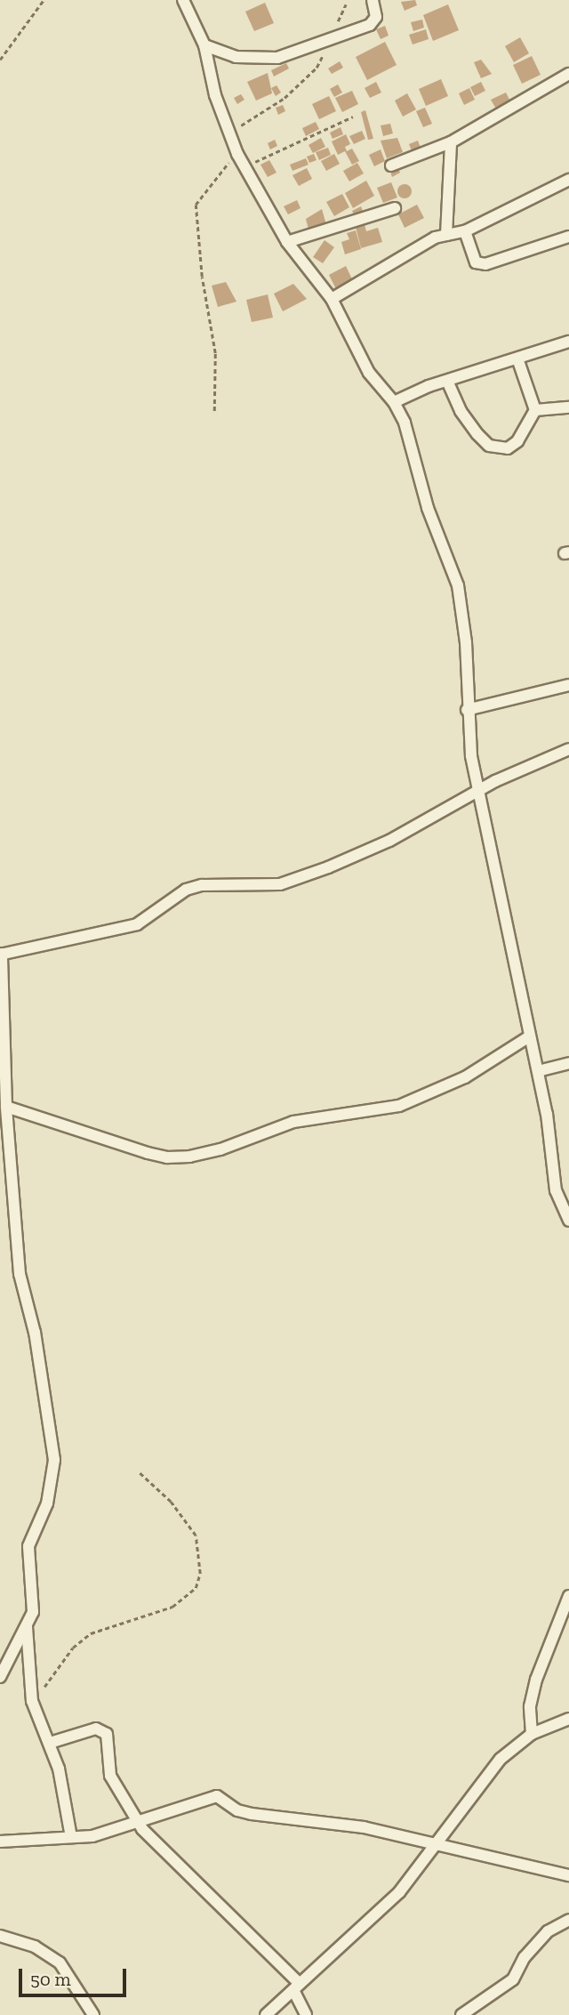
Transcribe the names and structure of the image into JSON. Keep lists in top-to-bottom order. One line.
{"scale_bar":"50 m"}
